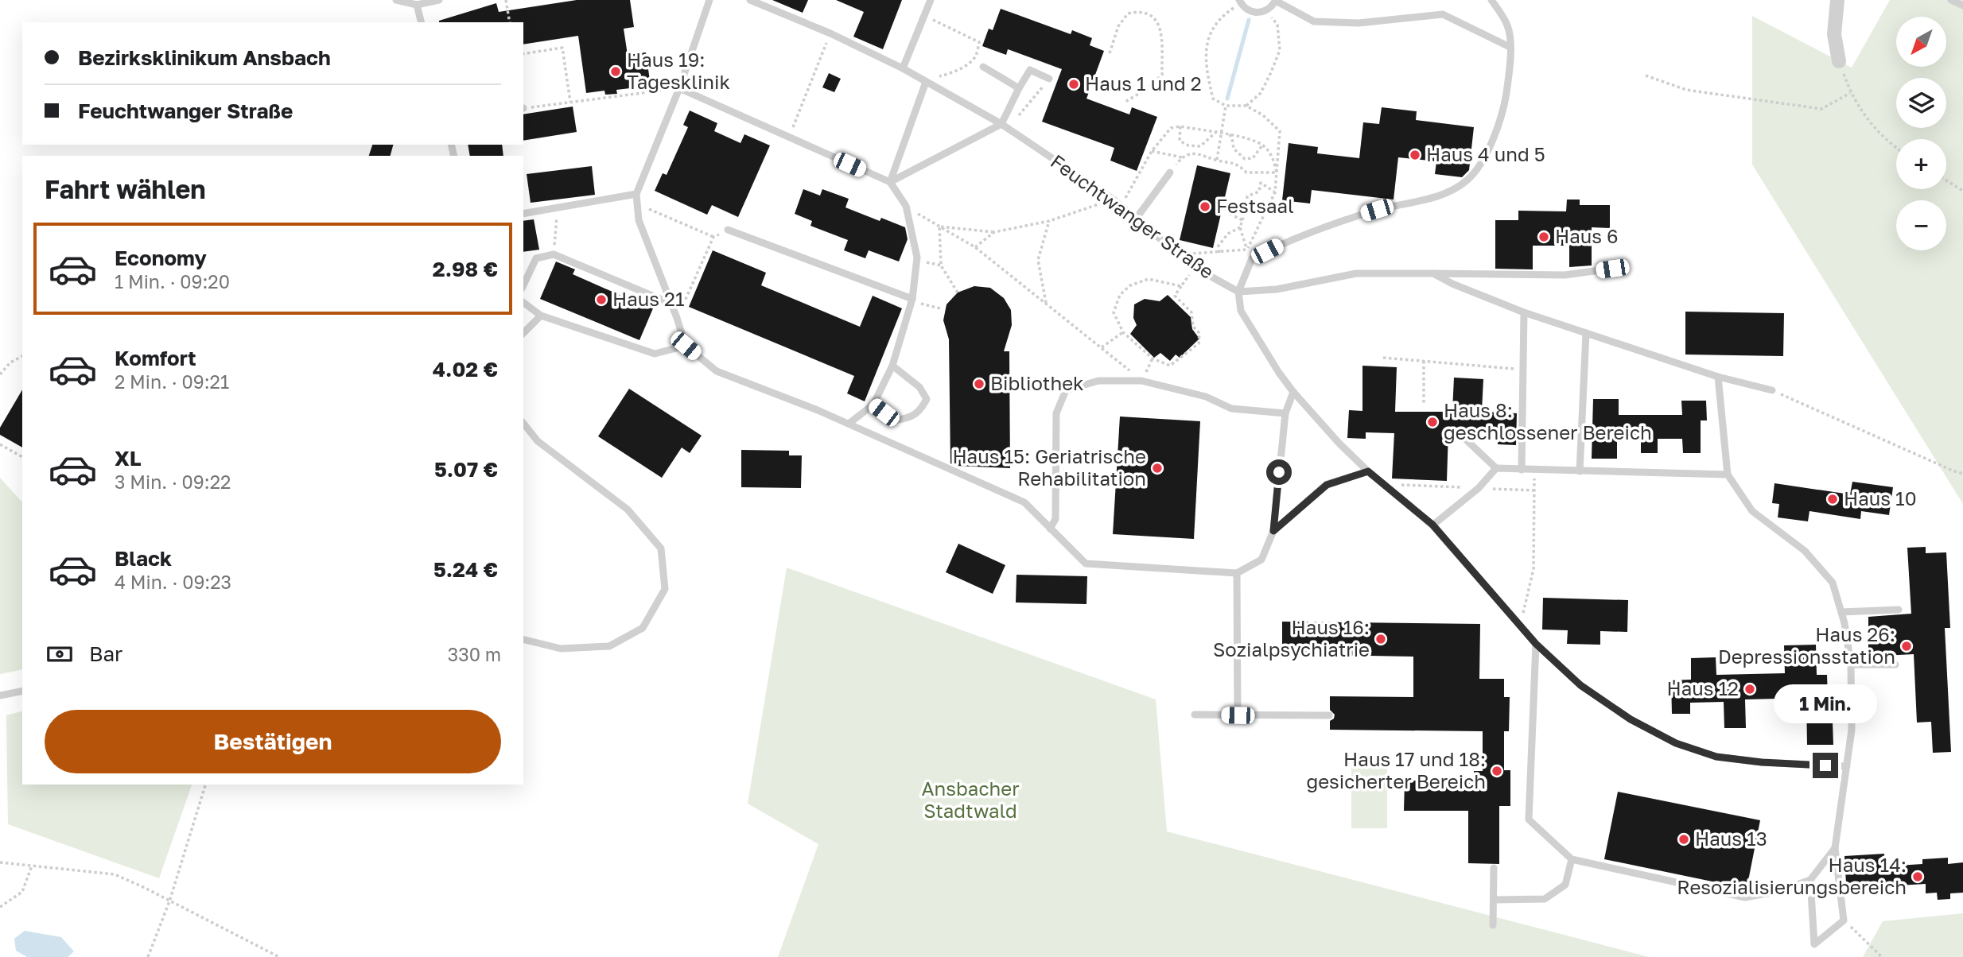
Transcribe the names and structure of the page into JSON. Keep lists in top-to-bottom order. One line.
{"streets":{"lane":["Feuchtwanger Straße"]},"parks":["Ansbacher Stadtwald"],"places":["Haus 19: Tagesklinik","Haus 1 und 2","Haus 4 und 5","Festsaal","Haus 6","Haus 21","Bibliothek","Haus 8: geschlossener Bereich","Haus 15: Geriatrische Rehabilitation","Haus 10","Haus 16: Sozialpsychiatrie","Haus 26: Depressionsstation","Haus 12","Haus 17 und 18: gesicherter Bereich","Haus 13","Haus 14: Resozialisierungsbereich"],"north":"bottom left","page":{"map_buttons":["+","−"],"banner":["Bezirksklinikum Ansbach","Feuchtwanger Straße"],"heading":"Fahrt wählen","list":[{"name":"Economy","note":"1 Min. · 09:20","value":"2.98 €"},{"name":"Komfort","note":"2 Min. · 09:21","value":"4.02 €"},{"name":"XL","note":"3 Min. · 09:22","value":"5.07 €"},{"name":"Black","note":"4 Min. · 09:23","value":"5.24 €"}],"pay":["Bar","330 m"],"bubble":"1 Min.","buttons":"Bestätigen"}}
